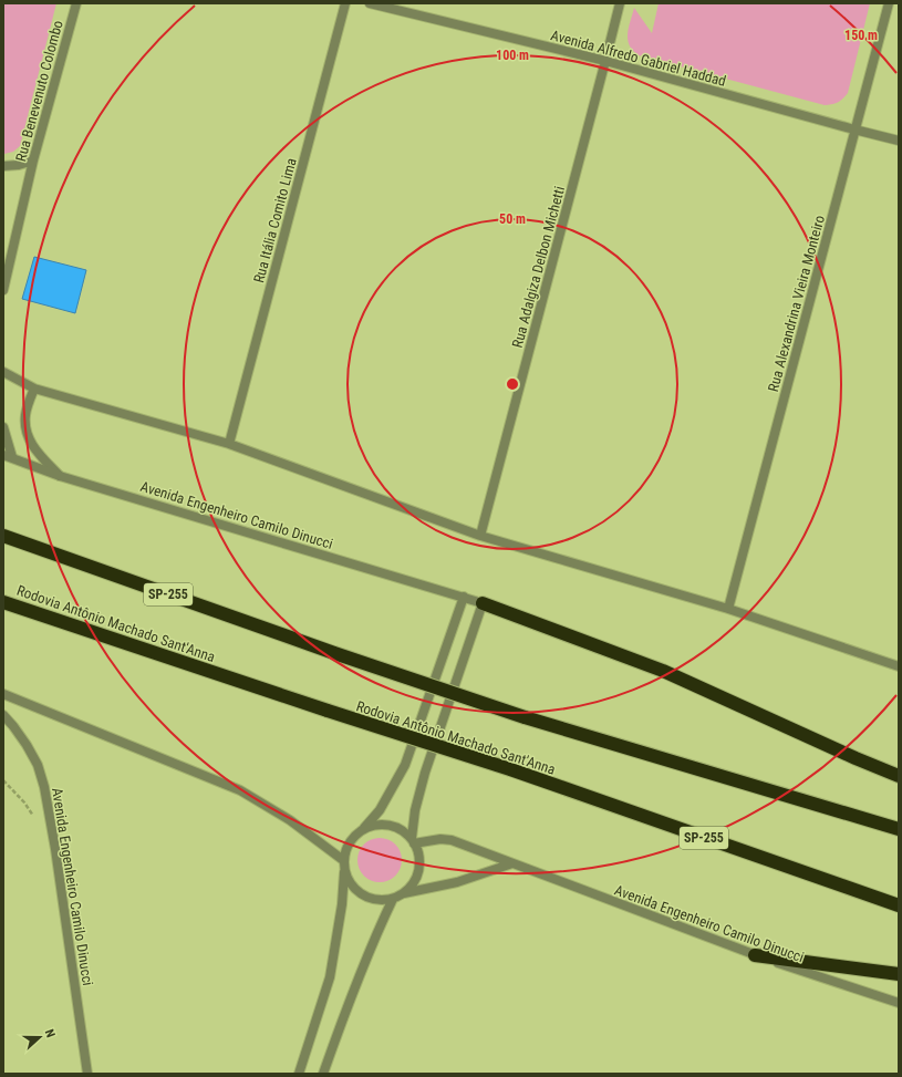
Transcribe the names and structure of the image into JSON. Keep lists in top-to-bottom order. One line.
{"streets":{"highway":["SP-255","Rodovia Antônio Machado Sant'Anna"],"street":["Avenida Alfredo Gabriel Haddad","Rua Benevenuto Colombo","Rua Itália Comito Lima","Rua Adalgiza Delbon Michetti","Rua Alexandrina Vieira Monteiro","Avenida Engenheiro Camilo Dinucci"]},"crossings":[["Avenida Alfredo Gabriel Haddad","Rua Adalgiza Delbon Michetti"],["Avenida Alfredo Gabriel Haddad","Rua Alexandrina Vieira Monteiro"]],"north":"right","rings":["150 m","100 m","50 m"]}
